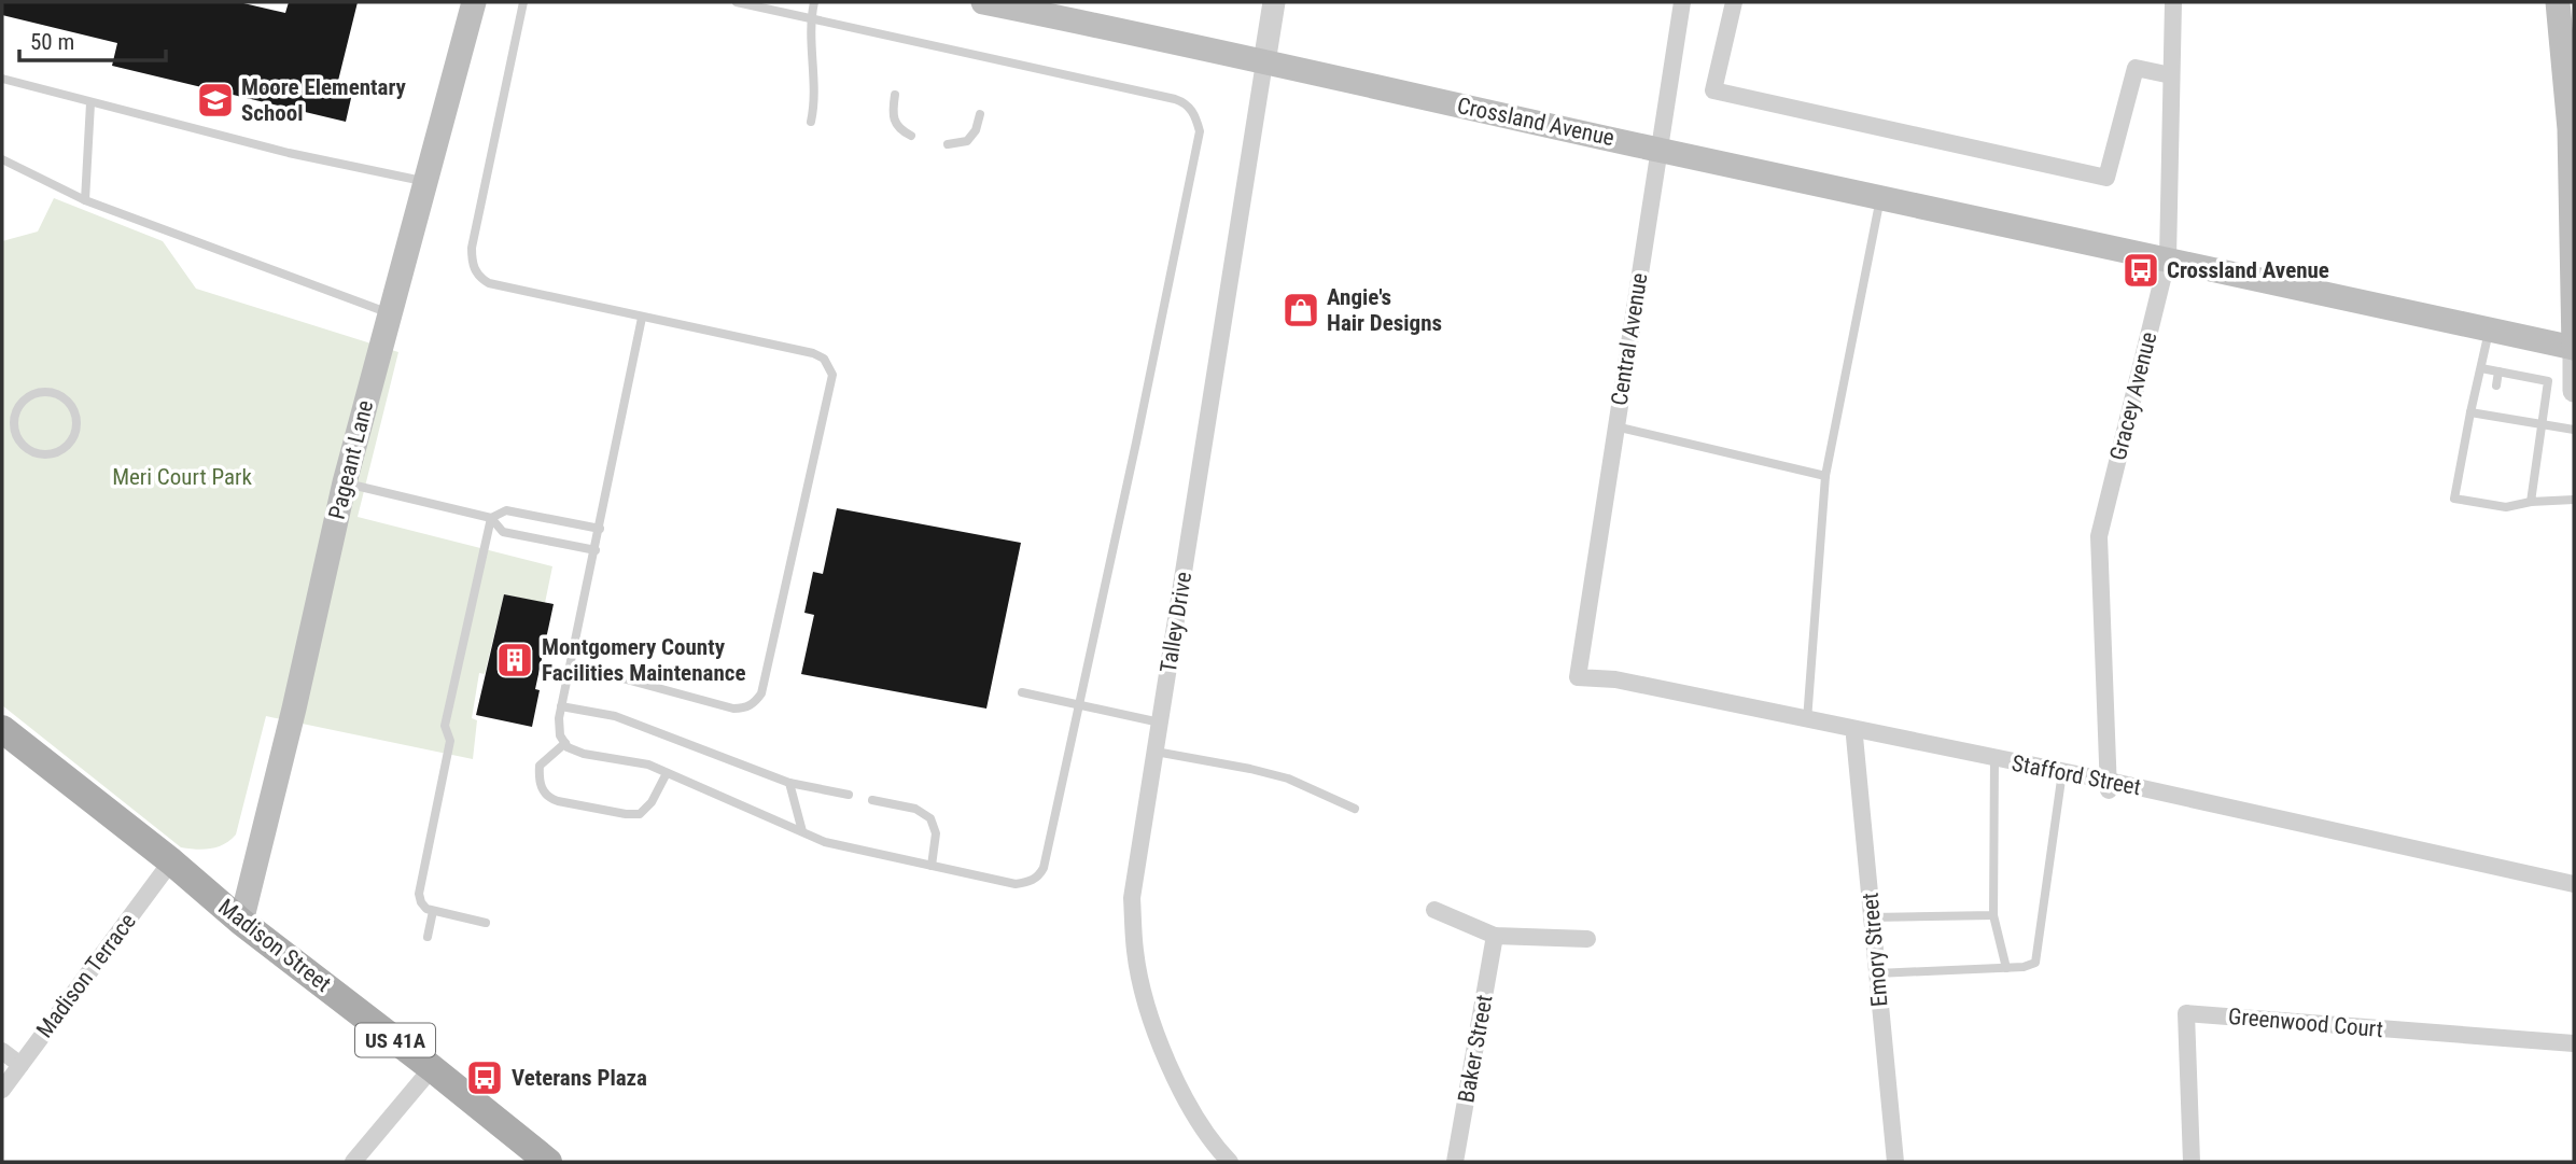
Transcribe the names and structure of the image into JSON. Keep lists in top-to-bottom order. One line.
{"streets":{"main road":["Crossland Avenue","Pageant Lane","Madison Street","US 41A"],"street":["Central Avenue","Gracey Avenue","Talley Drive","Stafford Street","Emory Street","Madison Terrace","Greenwood Court","Baker Street"]},"crossings":[["Crossland Avenue","Central Avenue"],["Crossland Avenue","Gracey Avenue"],["Crossland Avenue","Talley Drive"],["Central Avenue","Stafford Street"],["Gracey Avenue","Stafford Street"],["Pageant Lane","Madison Street"],["Madison Street","Madison Terrace"]],"parks":["Meri Court Park"],"places":{"school or university":["Moore Elementary School"],"bus stop":["Crossland Avenue","Veterans Plaza"],"shop":["Angie's Hair Designs"],"building":["Montgomery County Facilities Maintenance"]},"scale_bar":"50 m"}
